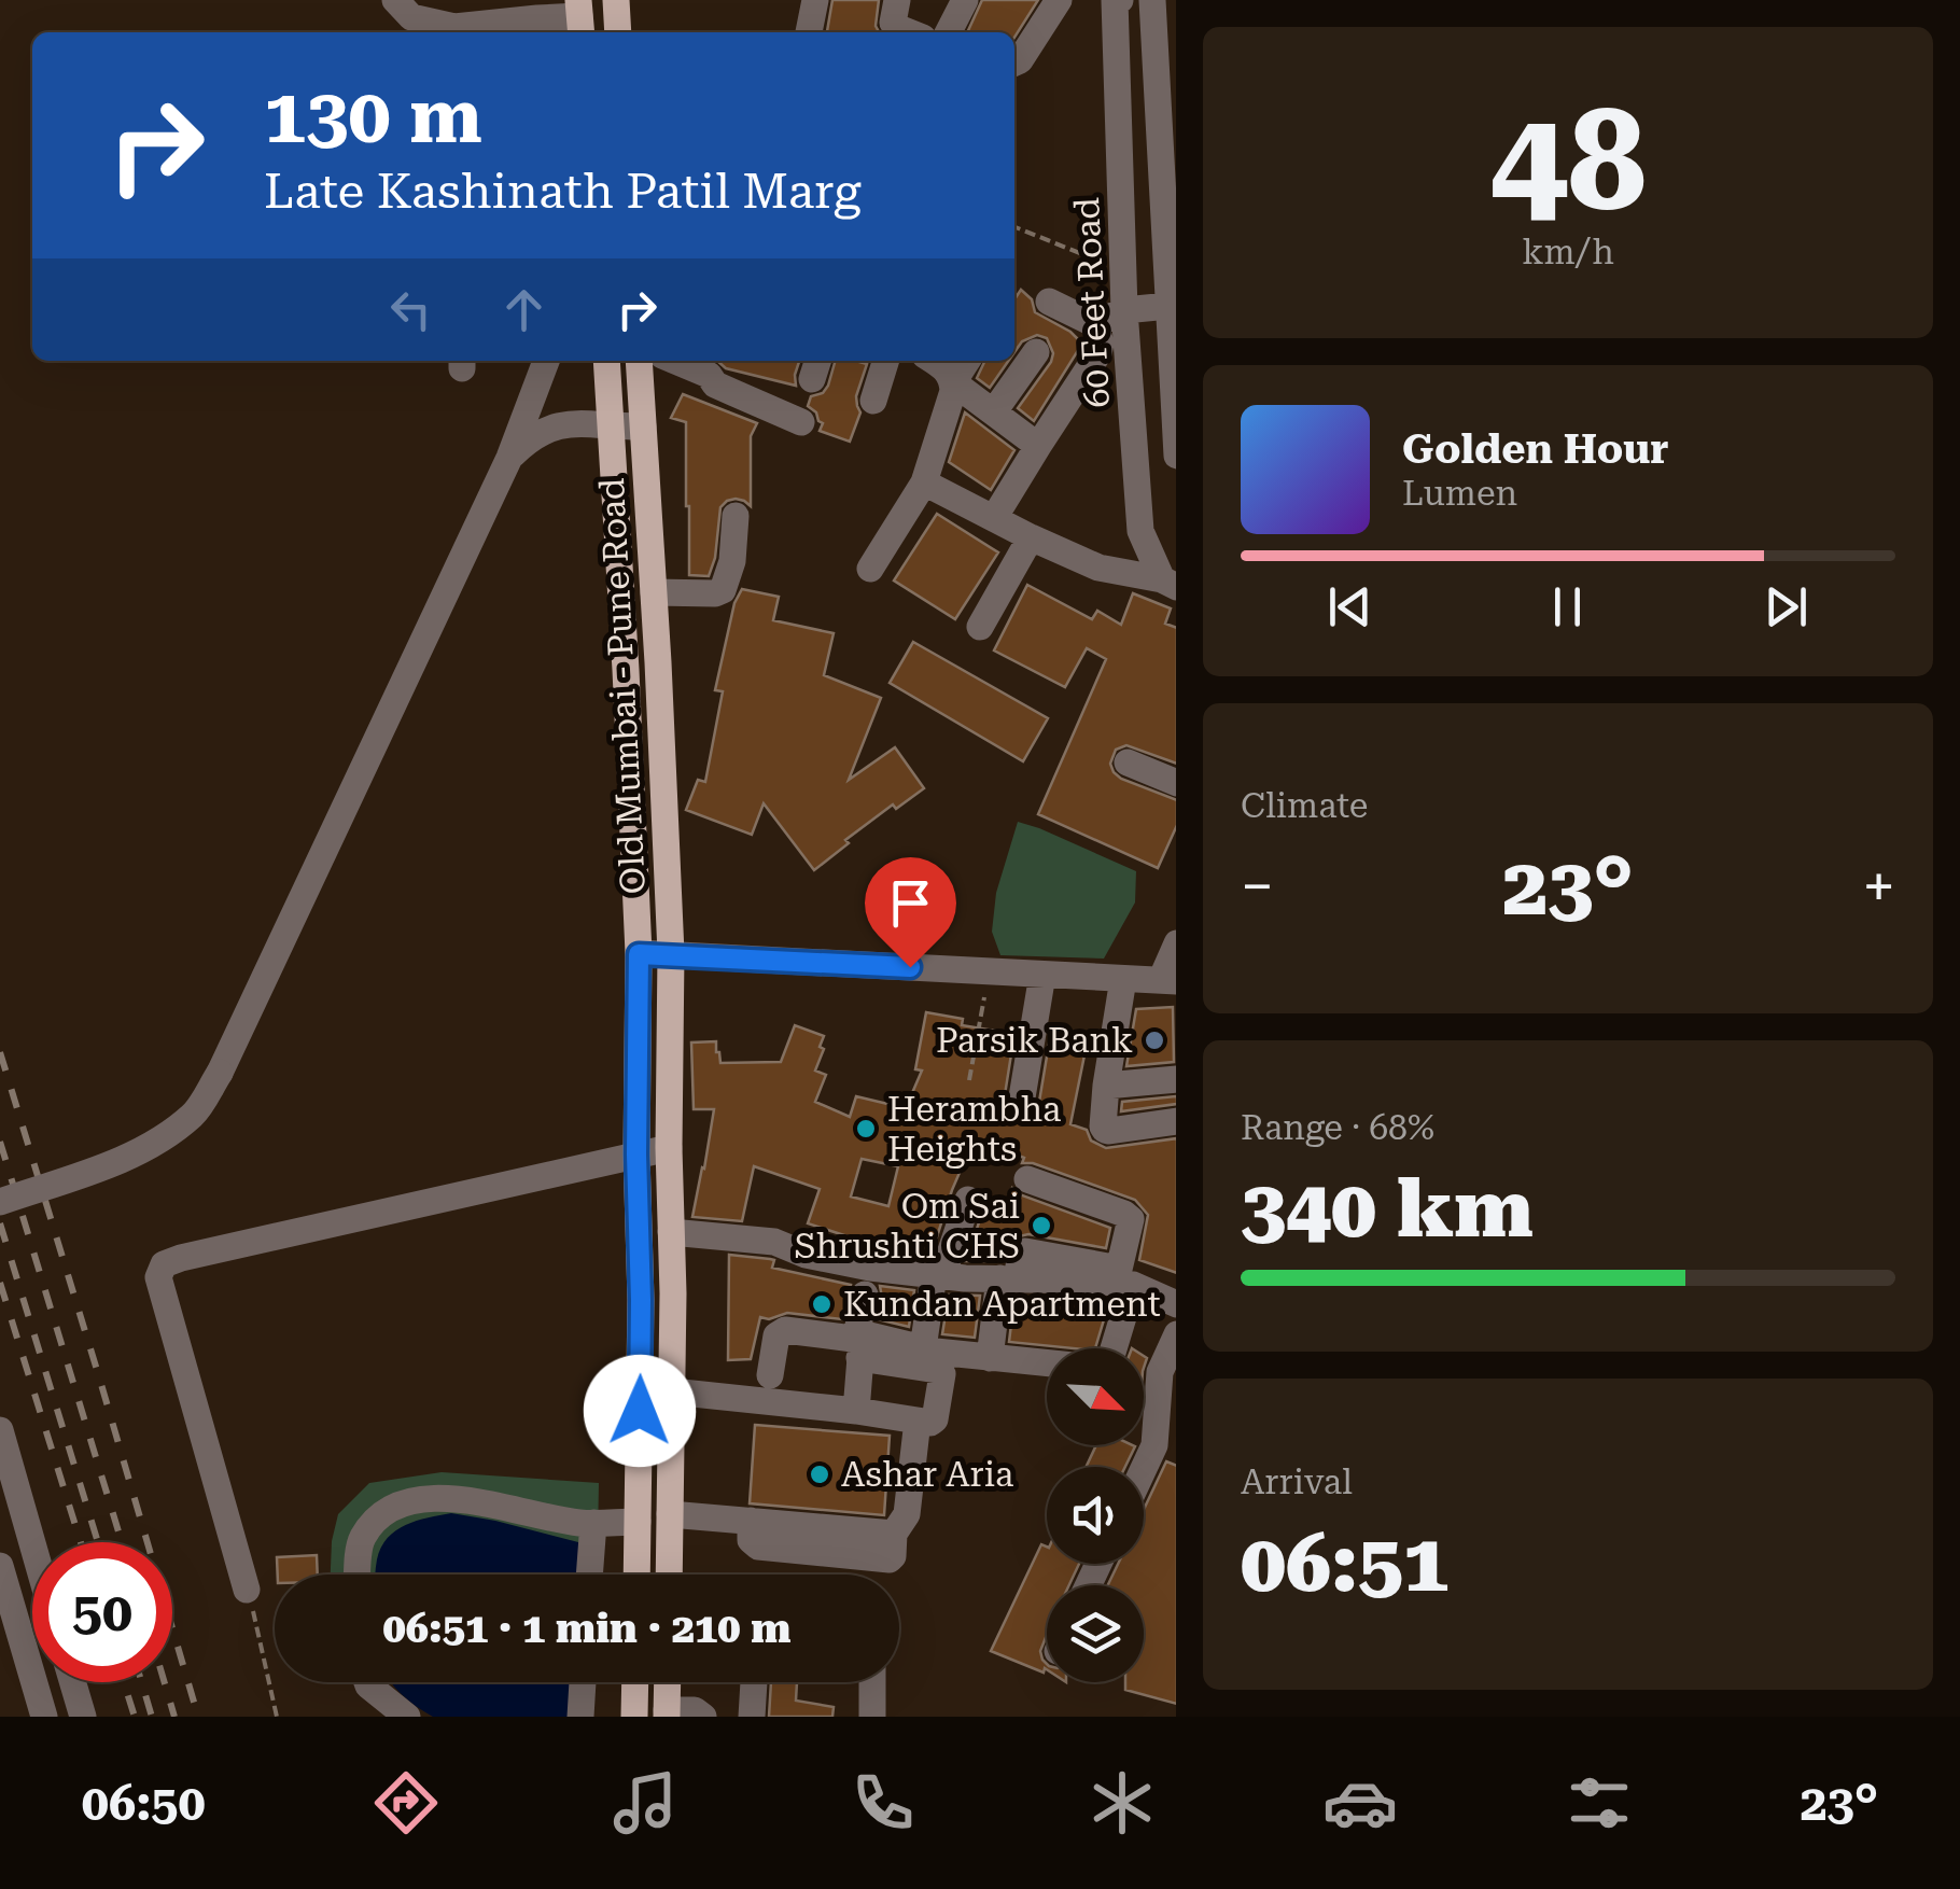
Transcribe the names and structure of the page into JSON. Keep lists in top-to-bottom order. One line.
{"streets":{"main road":["Old Mumbai - Pune Road"],"street":["60 Feet Road"]},"places":["Parsik Bank","Herambha Heights","Om Sai Shrushti CHS","Kundan Apartment","Ashar Aria"],"north":"bottom right","page":{"tile":[["48","km/h"],"Climate",["Range · 68%","340 km"],["Arrival","06:51"]],"turn":["130 m","Late Kashinath Patil Marg"],"song":["Golden Hour","Lumen"],"heat":["−","23°","+"],"limit":"50","trip":"06:51 · 1 min · 210 m","tabs":["06:50","23°"]}}
